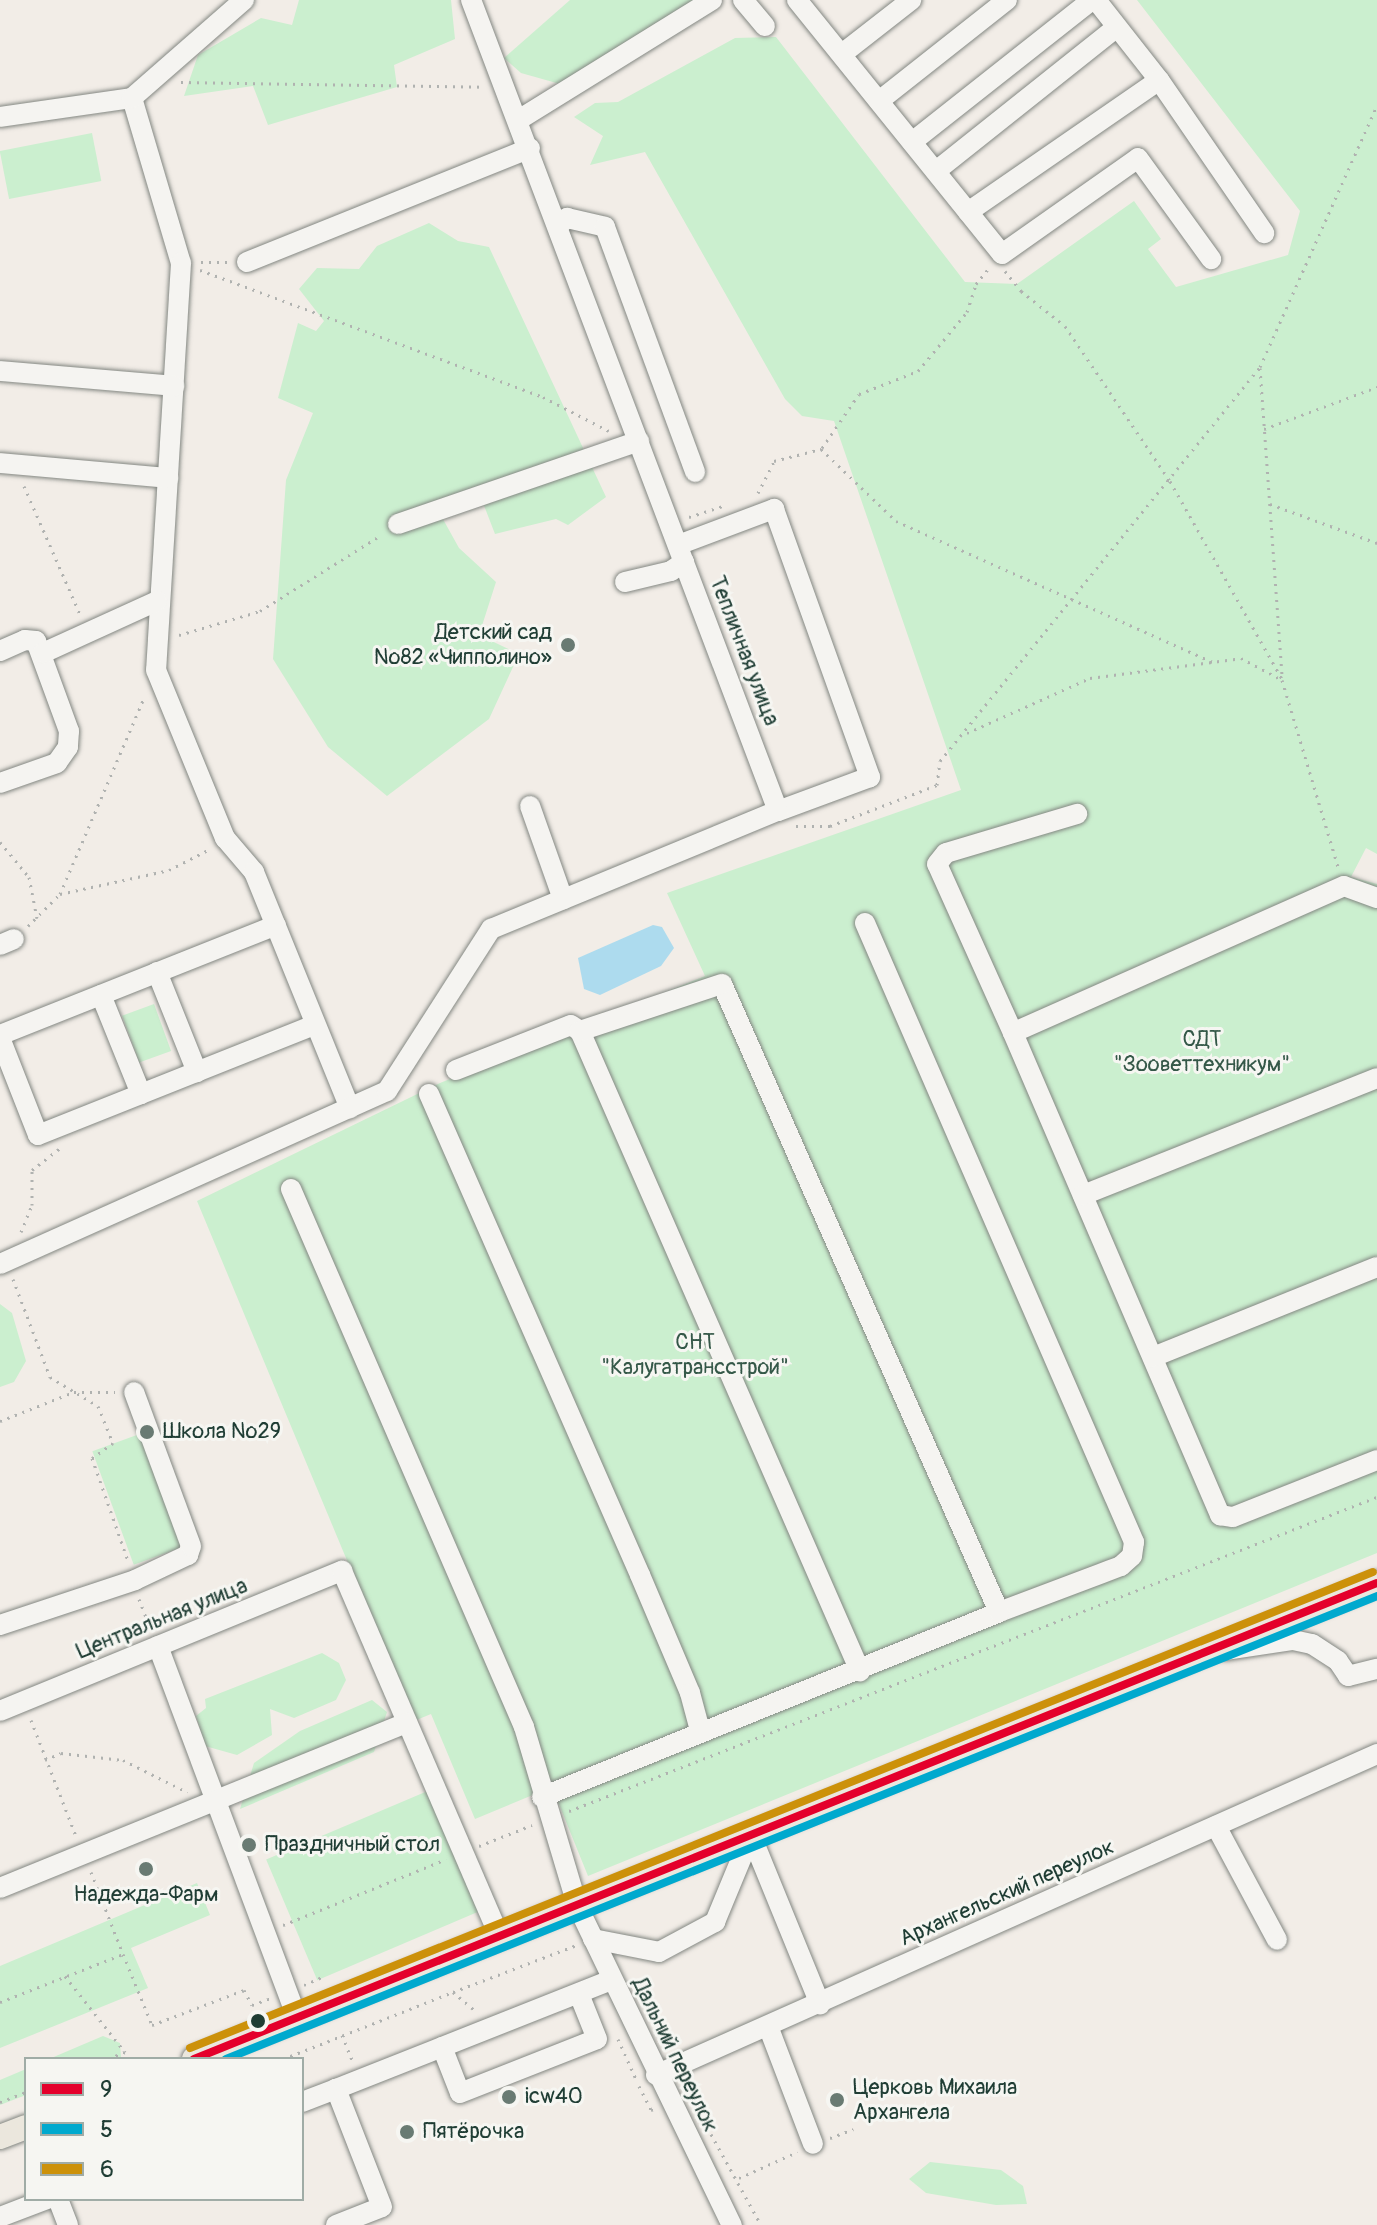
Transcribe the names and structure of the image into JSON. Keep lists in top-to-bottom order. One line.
{"streets":{"street":["Тепличная улица","Центральная улица","Архангельский переулок","Дальний переулок"]},"crossings":[["Архангельский переулок","Дальний переулок"]],"parks":["СДТ \"Зооветтехникум\"","СНТ \"Калугатрансстрой\""],"places":["Детский сад №82 «Чипполино»","Школа №29","Праздничный стол","Надежда-Фарм","icw40","Церковь Михаила Архангела","Пятёрочка"],"lines":["transit line 6","transit line 9","transit line 5"],"legend":["9","5","6"]}
